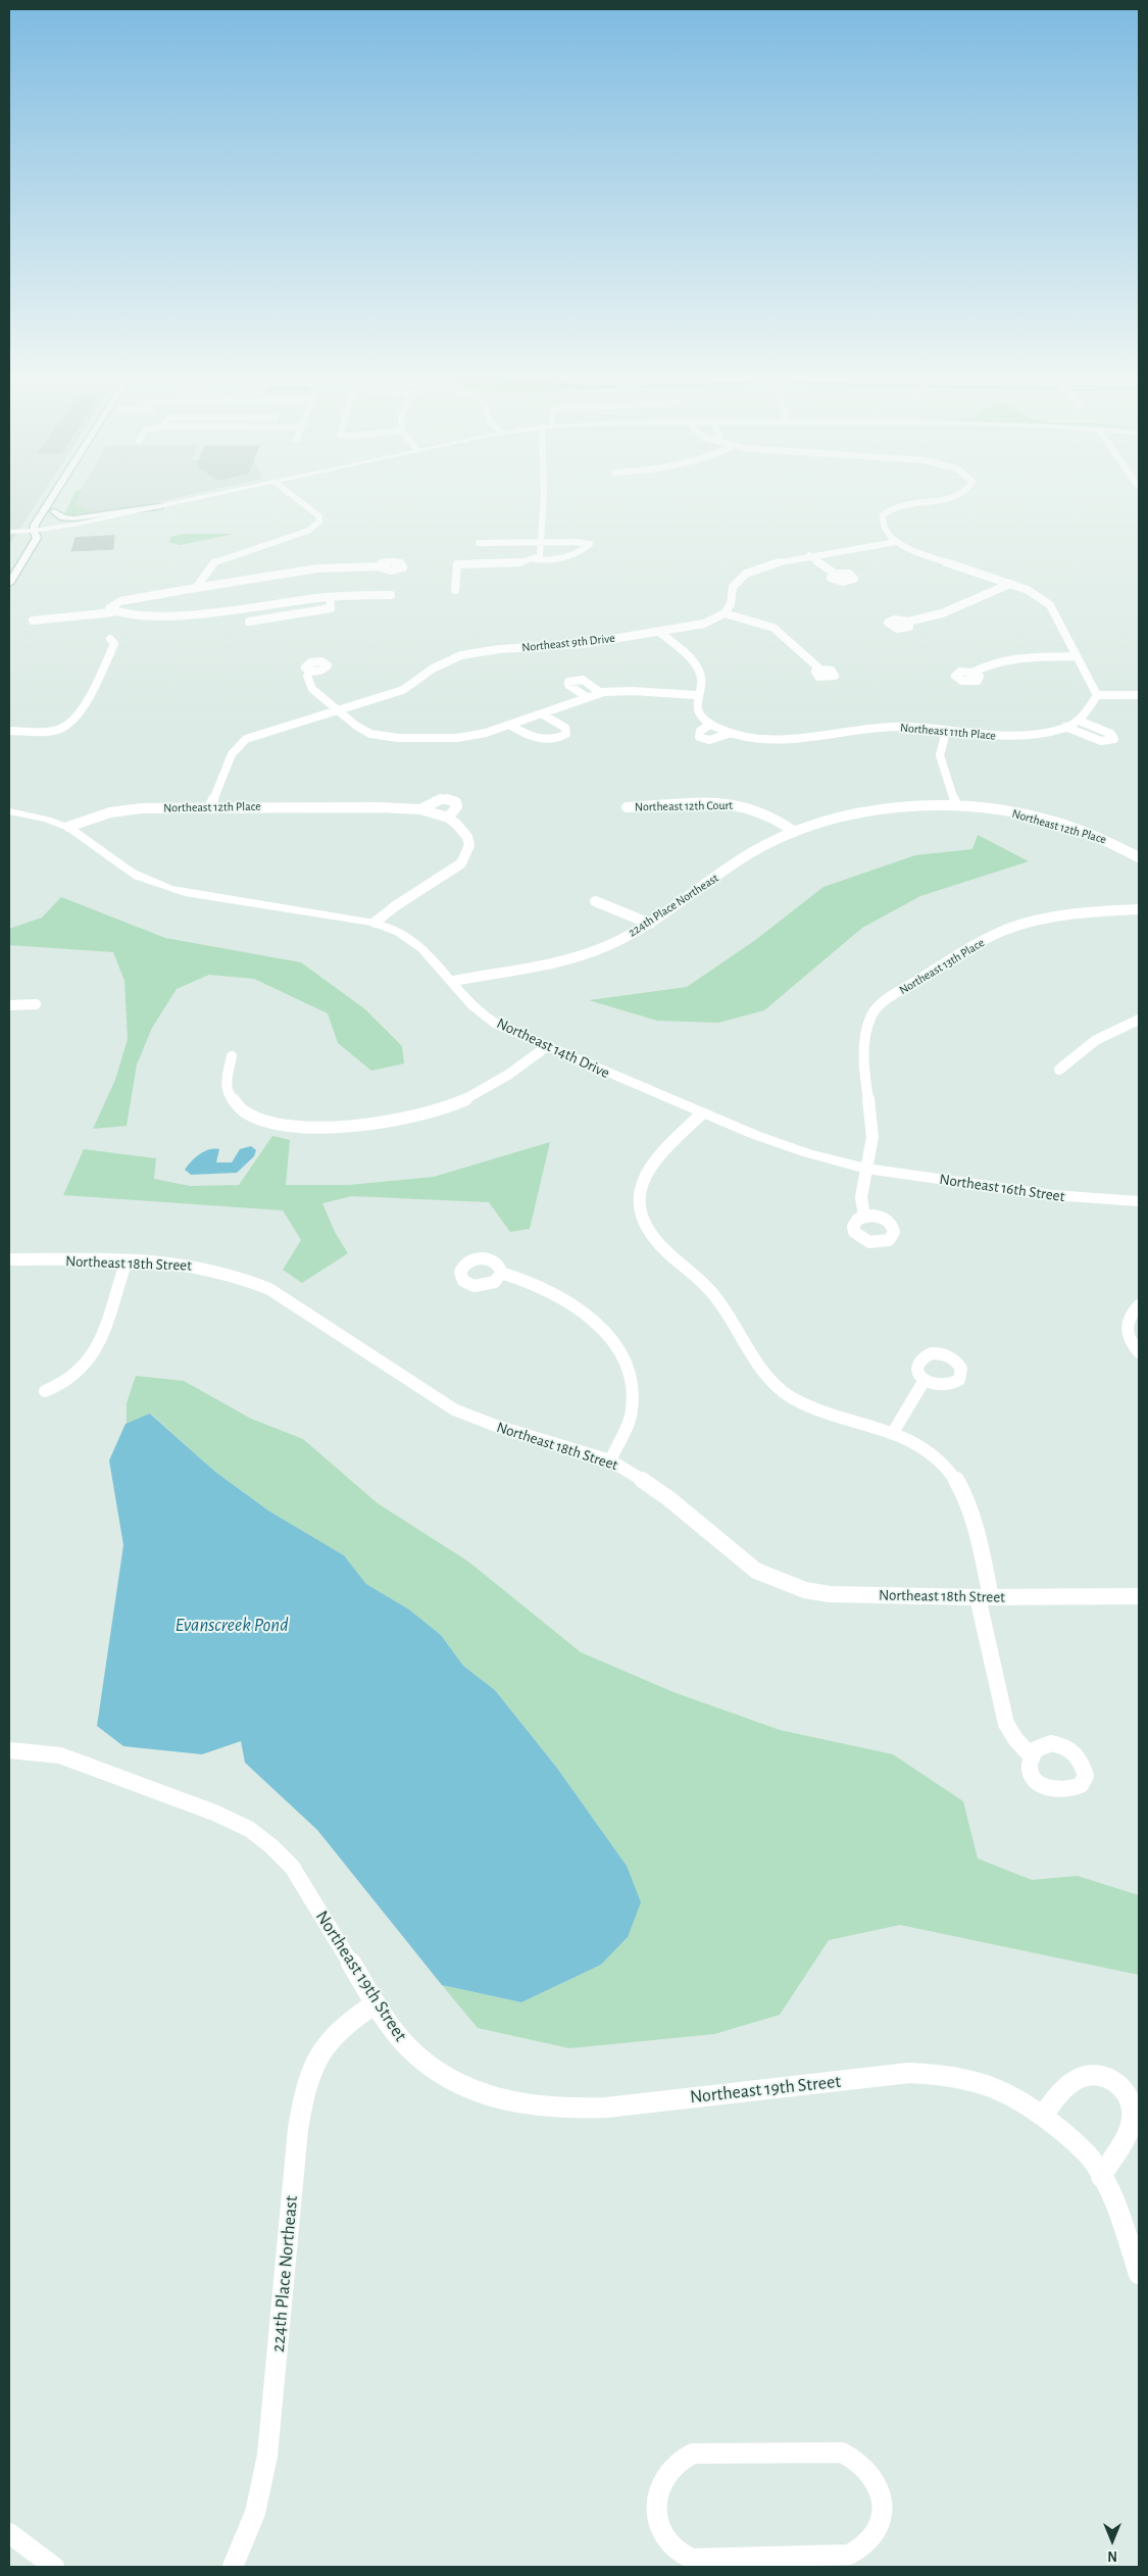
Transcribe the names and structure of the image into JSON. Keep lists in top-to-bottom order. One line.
{"streets":{"street":["Northeast 9th Drive","Northeast 11th Place","Northeast 12th Court","Northeast 12th Place","224th Place Northeast","Northeast 13th Place","Northeast 14th Drive","Northeast 16th Street","Northeast 18th Street","Northeast 19th Street"]},"crossings":[["Northeast 9th Drive","Northeast 12th Place"],["Northeast 12th Court","Northeast 12th Place"],["Northeast 12th Court","224th Place Northeast"],["Northeast 12th Place","224th Place Northeast"],["Northeast 12th Place","Northeast 14th Drive"],["224th Place Northeast","Northeast 14th Drive"],["224th Place Northeast","Northeast 19th Street"],["Northeast 13th Place","Northeast 14th Drive"],["Northeast 13th Place","Northeast 16th Street"],["Northeast 14th Drive","Northeast 16th Street"]],"water":["Evanscreek Pond"],"north":"bottom"}
